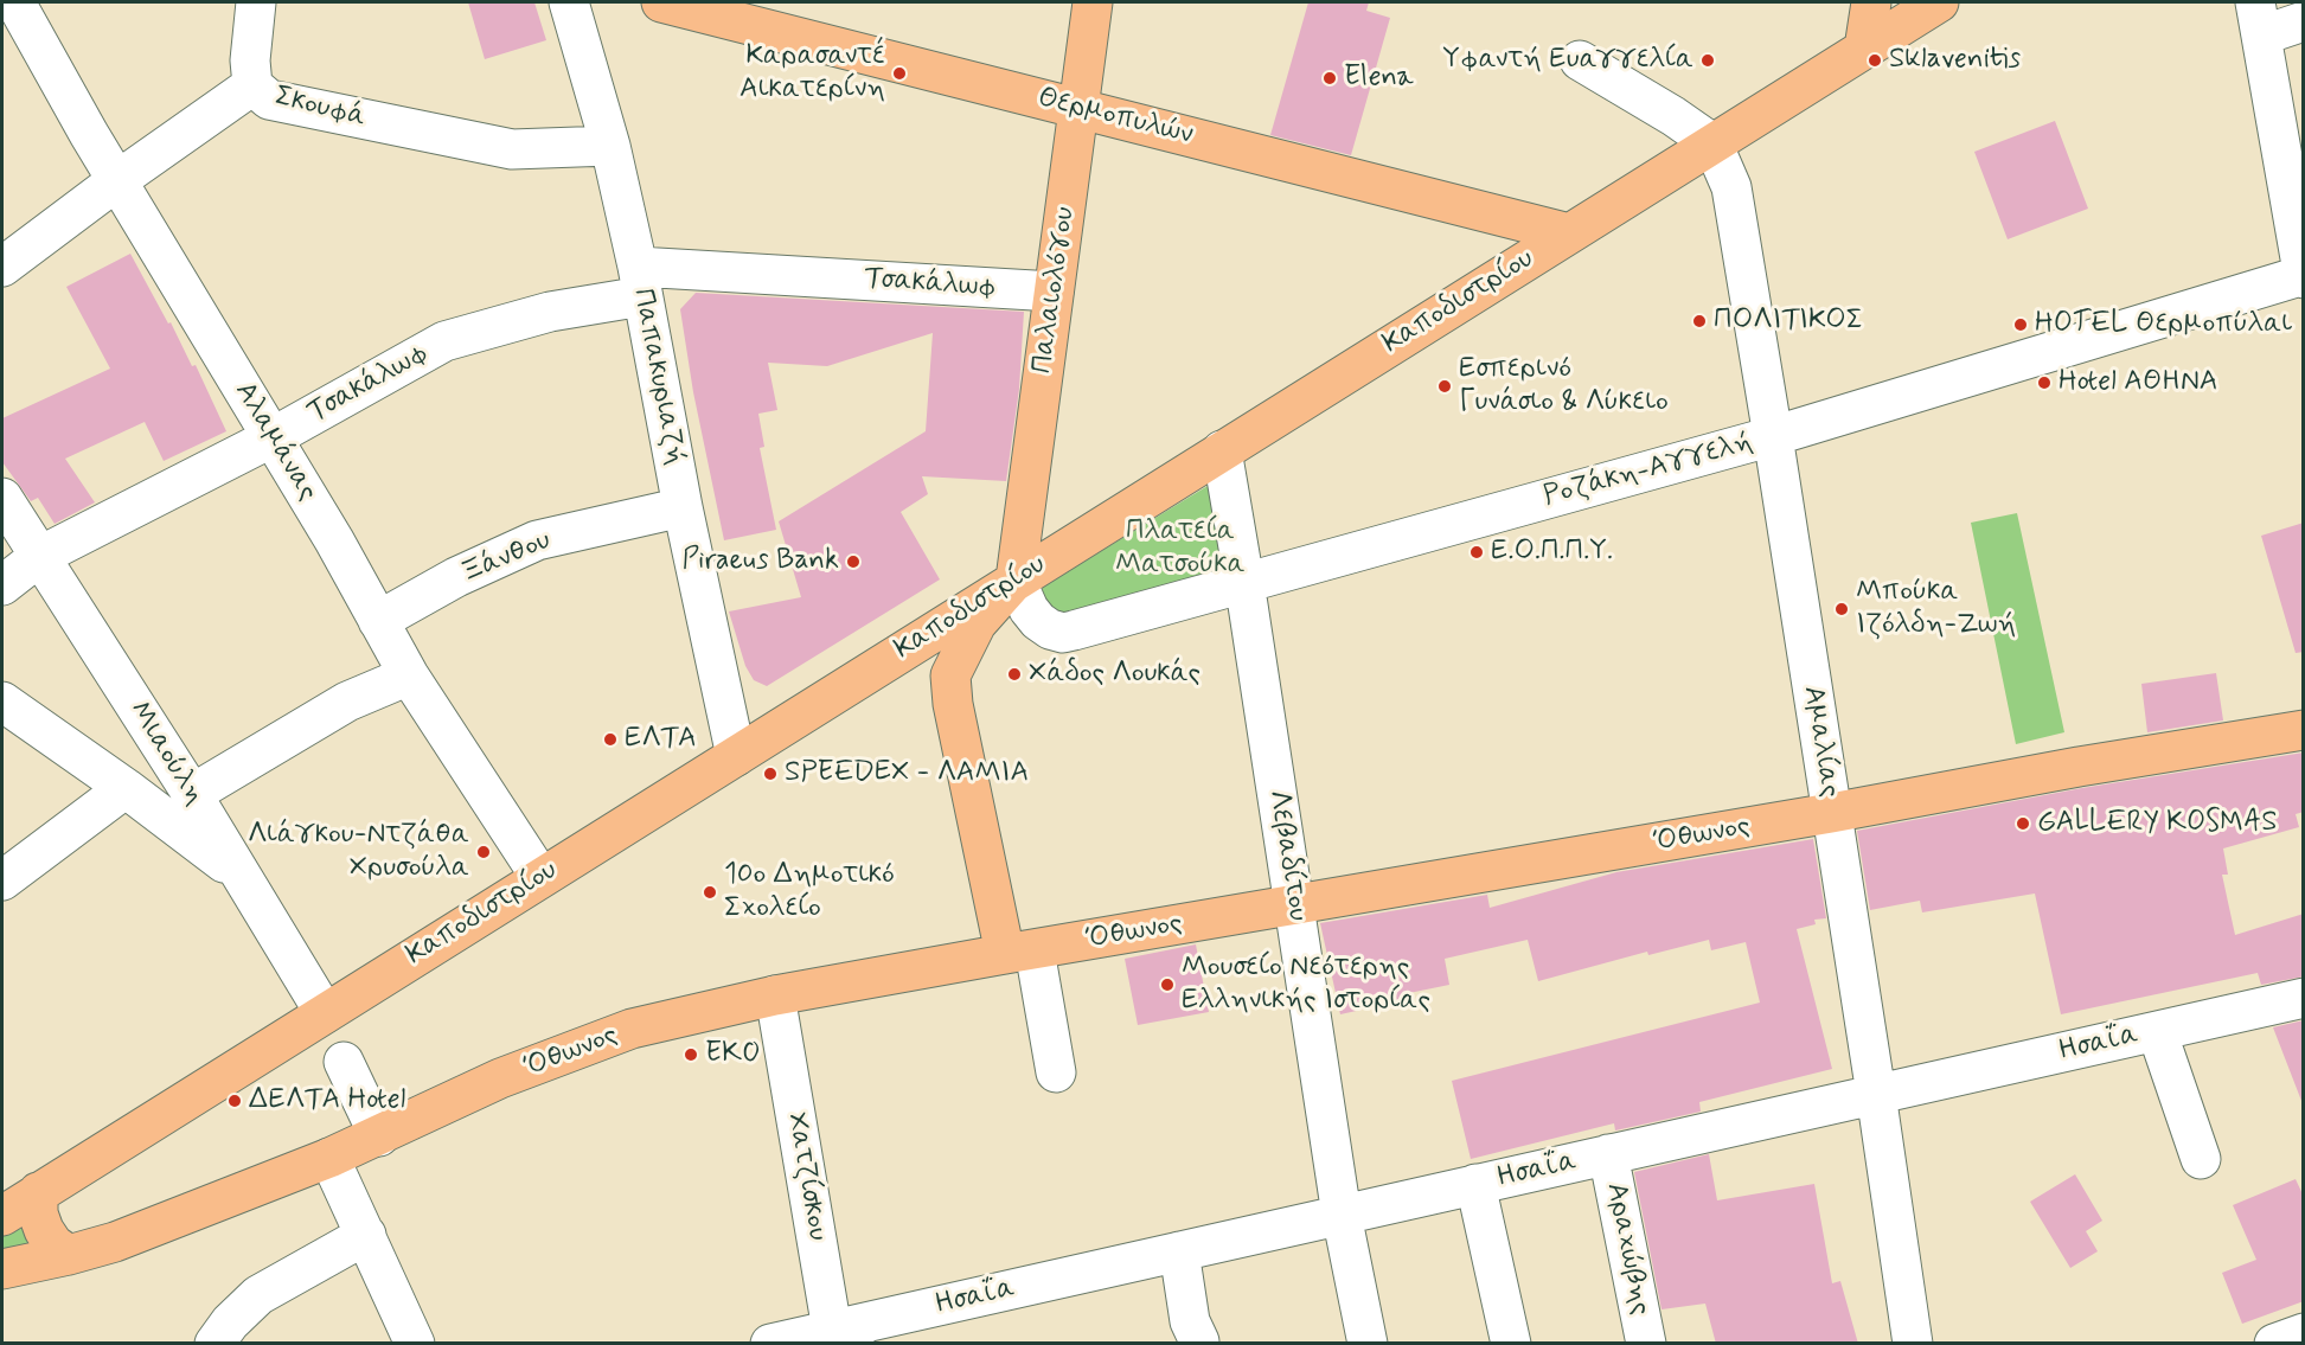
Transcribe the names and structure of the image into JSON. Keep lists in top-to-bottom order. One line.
{"streets":{"main road":["Θερμοπυλών","Παλαιολόγου","Καποδιστρίου","Όθωνος"],"street":["Σκουφά","Τσακάλωφ","Παπακυριαζή","Αλαμάνας","Ροζάκη-Αγγελή","Ξάνθου","Αμαλίας","Μιαούλη","Λεβαδίτου","Ησαΐα","Χατζίσκου","Αραχώβης"]},"crossings":[["Σκουφά","Παπακυριαζή"],["Σκουφά","Αλαμάνας"],["Θερμοπυλών","Παλαιολόγου"],["Θερμοπυλών","Καποδιστρίου"],["Τσακάλωφ","Παλαιολόγου"],["Τσακάλωφ","Παπακυριαζή"],["Τσακάλωφ","Αλαμάνας"],["Τσακάλωφ","Μιαούλη"],["Παλαιολόγου","Καποδιστρίου"],["Παλαιολόγου","Ροζάκη-Αγγελή"],["Καποδιστρίου","Παπακυριαζή"],["Καποδιστρίου","Αλαμάνας"],["Καποδιστρίου","Ροζάκη-Αγγελή"],["Καποδιστρίου","Αμαλίας"],["Καποδιστρίου","Μιαούλη"],["Καποδιστρίου","Λεβαδίτου"],["Παπακυριαζή","Ξάνθου"],["Αλαμάνας","Ξάνθου"],["Ροζάκη-Αγγελή","Αμαλίας"],["Ροζάκη-Αγγελή","Λεβαδίτου"],["Αμαλίας","Όθωνος"],["Αμαλίας","Ησαΐα"],["Όθωνος","Λεβαδίτου"],["Όθωνος","Χατζίσκου"],["Λεβαδίτου","Ησαΐα"],["Ησαΐα","Χατζίσκου"],["Ησαΐα","Αραχώβης"]],"parks":["Πλατεία Ματσούκα"],"places":["Υφαντή Ευαγγελία","Sklavenitis","Καρασαντέ Αικατερίνη","Elena","ΠΟΛΙΤΙΚΟΣ","HOTEL Θερμοπύλαι","Hotel ΑΘΗΝΑ","Εσπερινό Γυνάσιο & Λύκειο","Ε.Ο.Π.Π.Υ.","Piraeus Bank","Μπούκα Ιζόλδη-Ζωή","Χάδος Λουκάς","ΕΛΤΑ","SPEEDEX - ΛΑΜΙΑ","GALLERY KOSMAS","Λιάγκου-Ντζάθα Χρυσούλα","10ο Δημοτικό Σχολείο","Μουσείο Νεότερης Ελληνικής Ιστορίας","EKO","ΔΕΛΤΑ Hotel"]}
